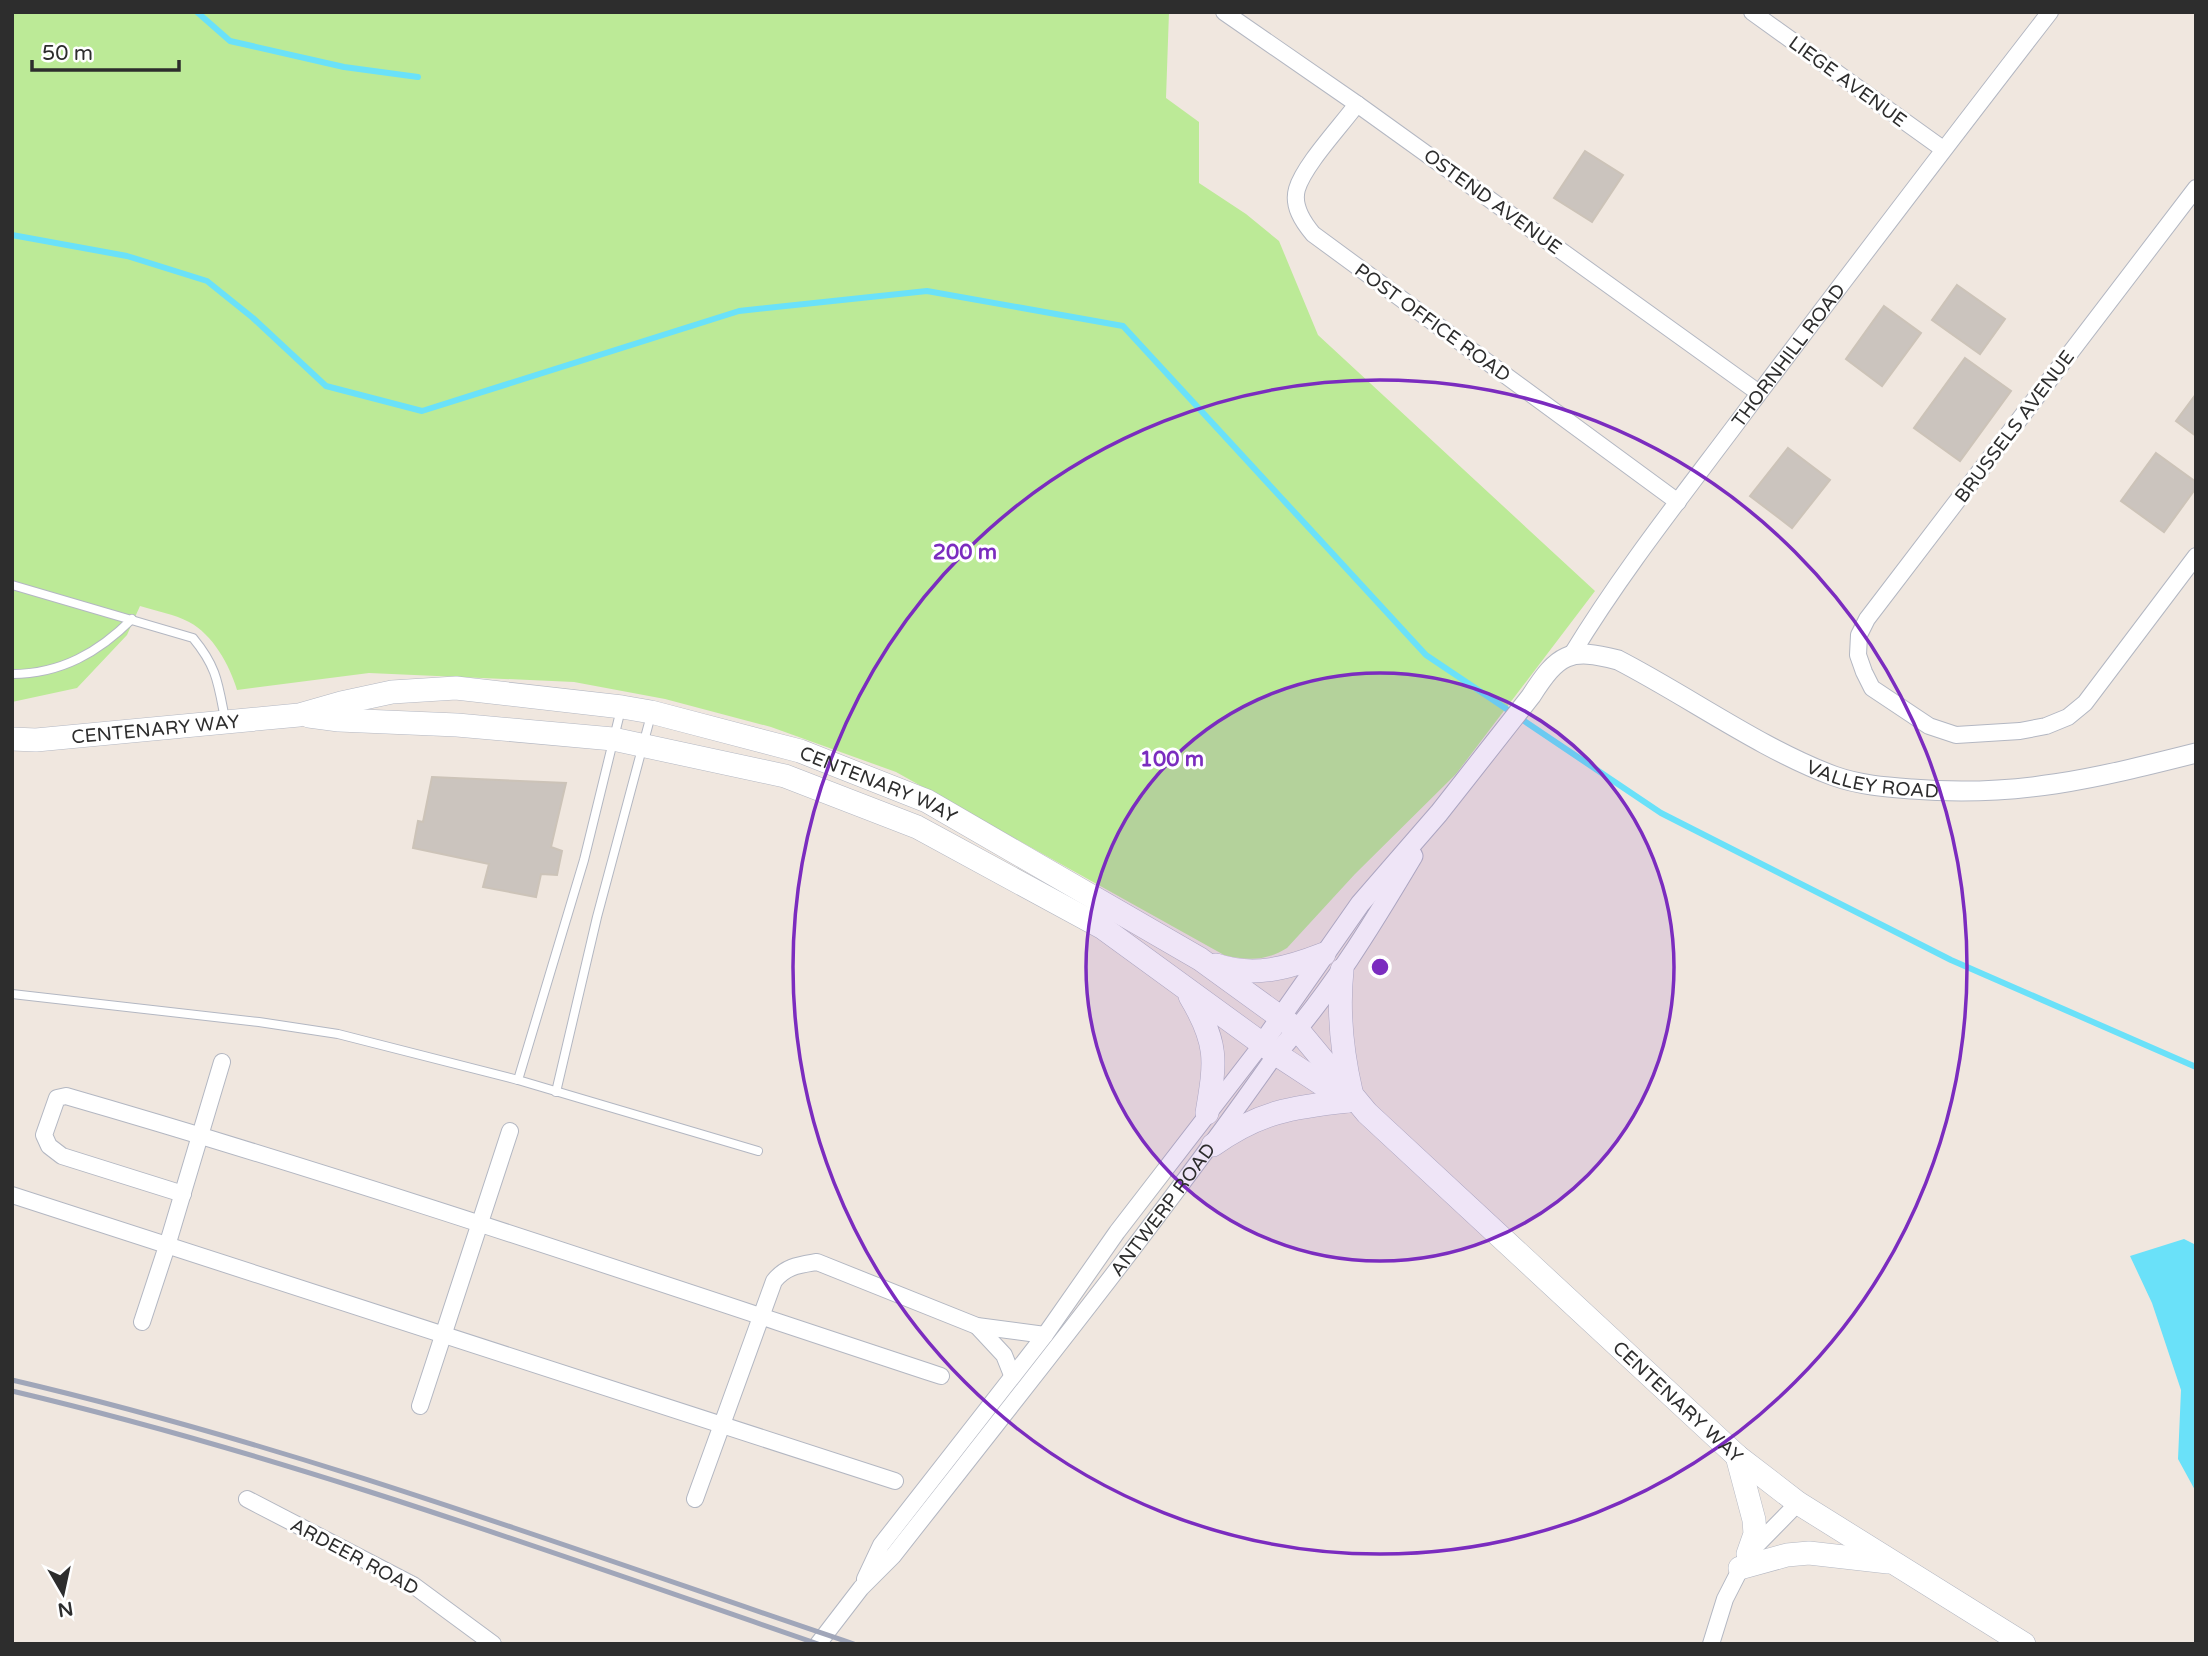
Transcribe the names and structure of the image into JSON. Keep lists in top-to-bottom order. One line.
{"streets":{"main road":["CENTENARY WAY"],"street":["LIEGE AVENUE","OSTEND AVENUE","POST OFFICE ROAD","THORNHILL ROAD","BRUSSELS AVENUE","VALLEY ROAD","ANTWERP ROAD","ARDEER ROAD"]},"crossings":[["LIEGE AVENUE","THORNHILL ROAD"],["OSTEND AVENUE","POST OFFICE ROAD"],["OSTEND AVENUE","THORNHILL ROAD"],["POST OFFICE ROAD","THORNHILL ROAD"],["THORNHILL ROAD","VALLEY ROAD"],["THORNHILL ROAD","ANTWERP ROAD"],["CENTENARY WAY","ANTWERP ROAD"]],"scale_bar":"50 m","north":"bottom","rings":["200 m","100 m"]}
